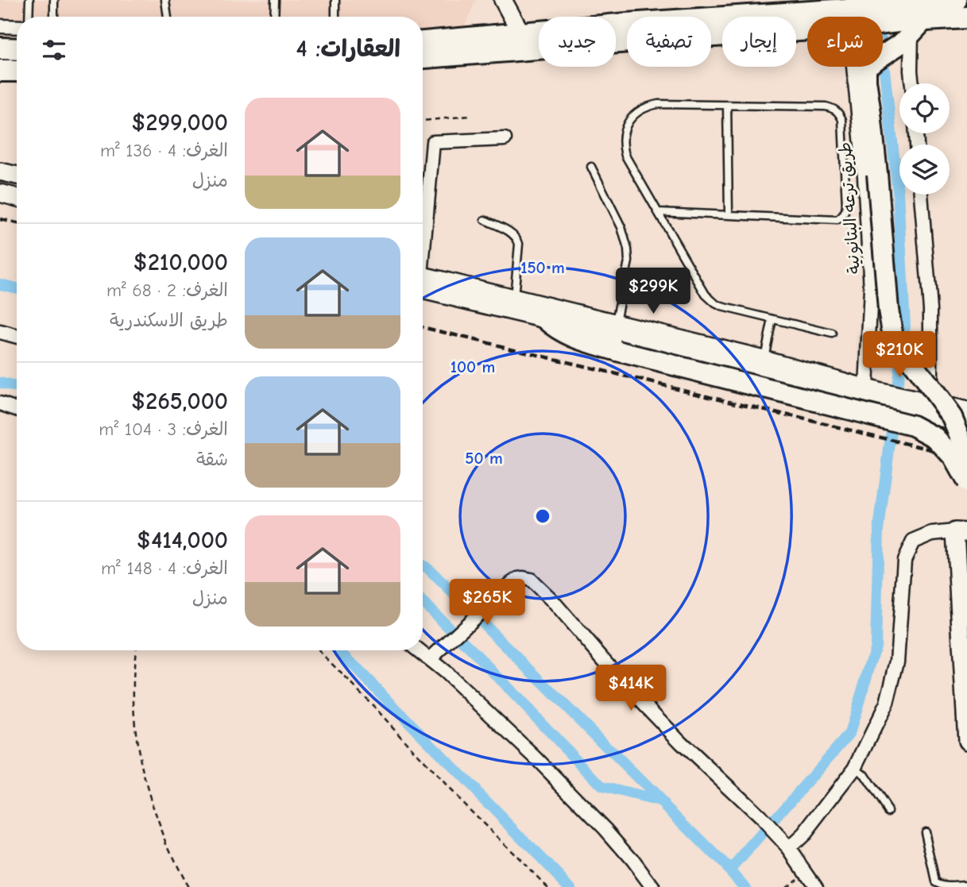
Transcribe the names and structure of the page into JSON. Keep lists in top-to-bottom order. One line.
{"streets":{"street":["طريق ترعه البتانونية"]},"page":{"chip":["شراء","إيجار","تصفية","جديد"],"heading":"العقارات: 4","list":[{"name":"$299,000","note":"الغرف: 4 · 136 m² · منزل"},{"name":"$210,000","note":"الغرف: 2 · 68 m² · طريق الاسكندرية"},{"name":"$265,000","note":"الغرف: 3 · 104 m² · شقة"},{"name":"$414,000","note":"الغرف: 4 · 148 m² · منزل"}],"price":["$299K","$210K","$265K","$414K"]},"rings":["150 m","100 m","50 m"]}
